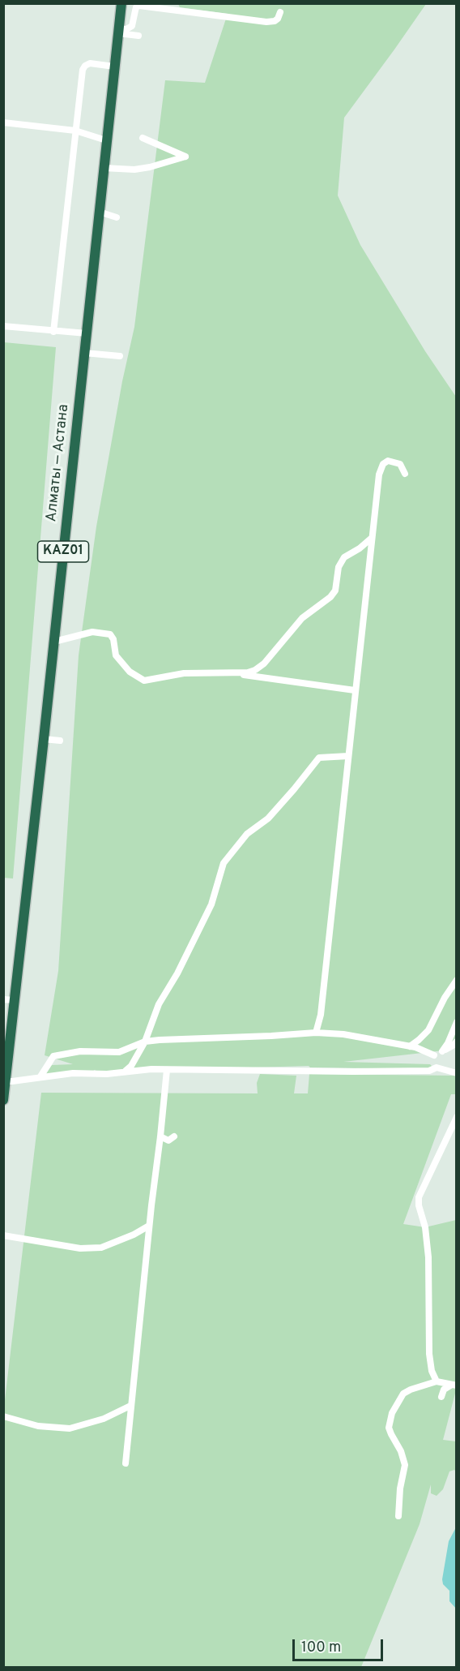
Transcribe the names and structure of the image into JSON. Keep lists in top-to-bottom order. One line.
{"streets":{"highway":["Алматы — Астана","KАZ01"]},"scale_bar":"100 m"}
